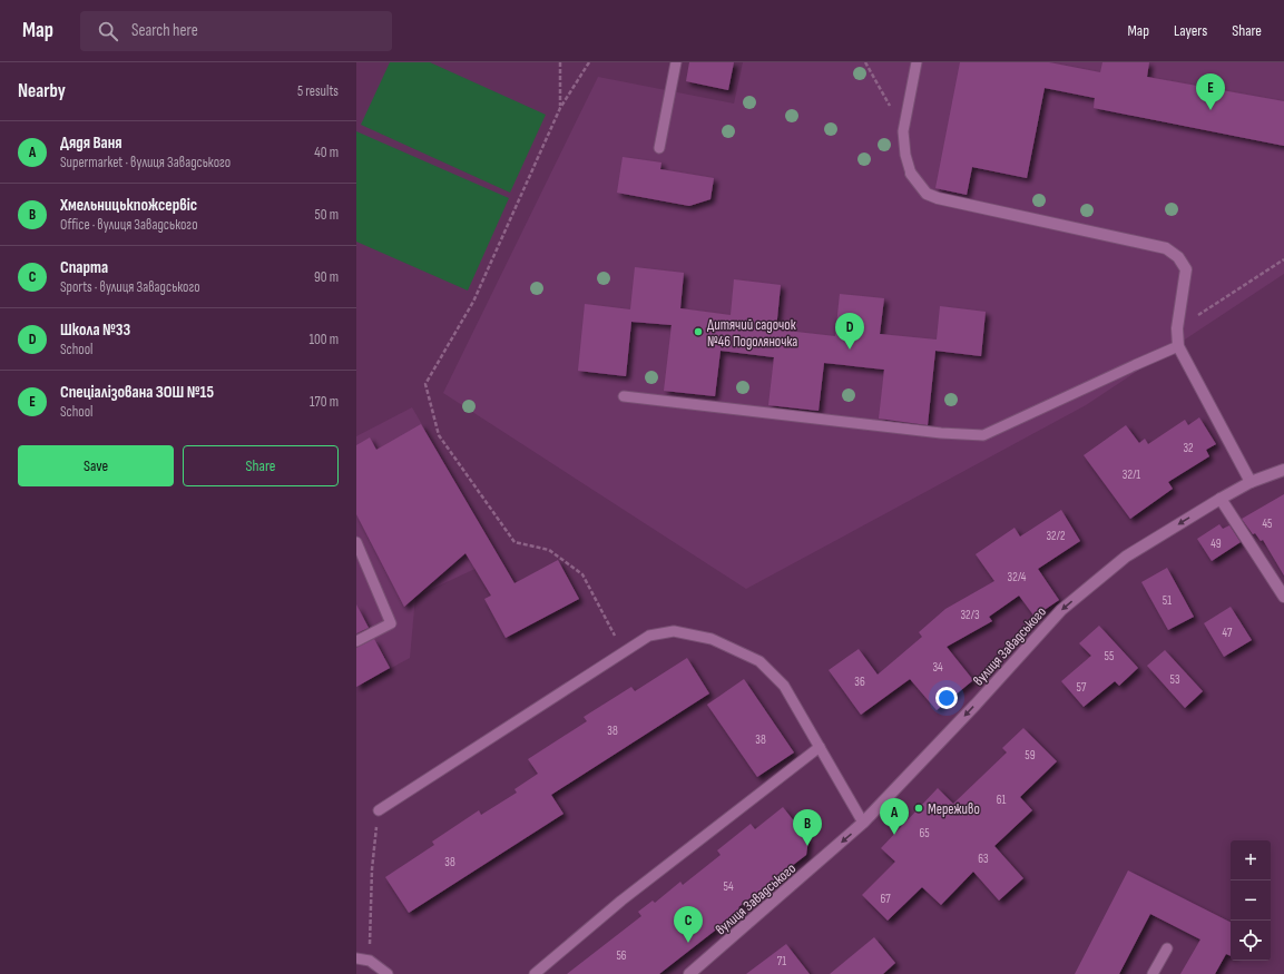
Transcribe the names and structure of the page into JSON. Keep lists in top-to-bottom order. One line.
{"streets":{"street":["вулиця Завадського"]},"one_way":["вулиця Завадського"],"places":["Дитячий садочок №46 Подоляночка","Мереживо"],"house_numbers":["32","32/1","45","32/2","49","32/4","51","32/3","47","55","34","53","36","57","38","38","59","61","65","63","38","54","67","56","71"],"page":{"header":"Map","search":"Search here","nav":["Map","Layers","Share"],"heading":["Nearby","5 results"],"pins":["E","D","A","B","C"],"list":[{"mark":"A","name":"Дядя Ваня","note":"Supermarket · вулиця Завадського","value":"40 m"},{"mark":"B","name":"Хмельницькпожсервіс","note":"Office · вулиця Завадського","value":"50 m"},{"mark":"C","name":"Спарта","note":"Sports · вулиця Завадського","value":"90 m"},{"mark":"D","name":"Школа №33","note":"School","value":"100 m"},{"mark":"E","name":"Спеціалізована ЗОШ №15","note":"School","value":"170 m"}],"buttons":["Save","Share"],"map_buttons":["+","−"]}}
